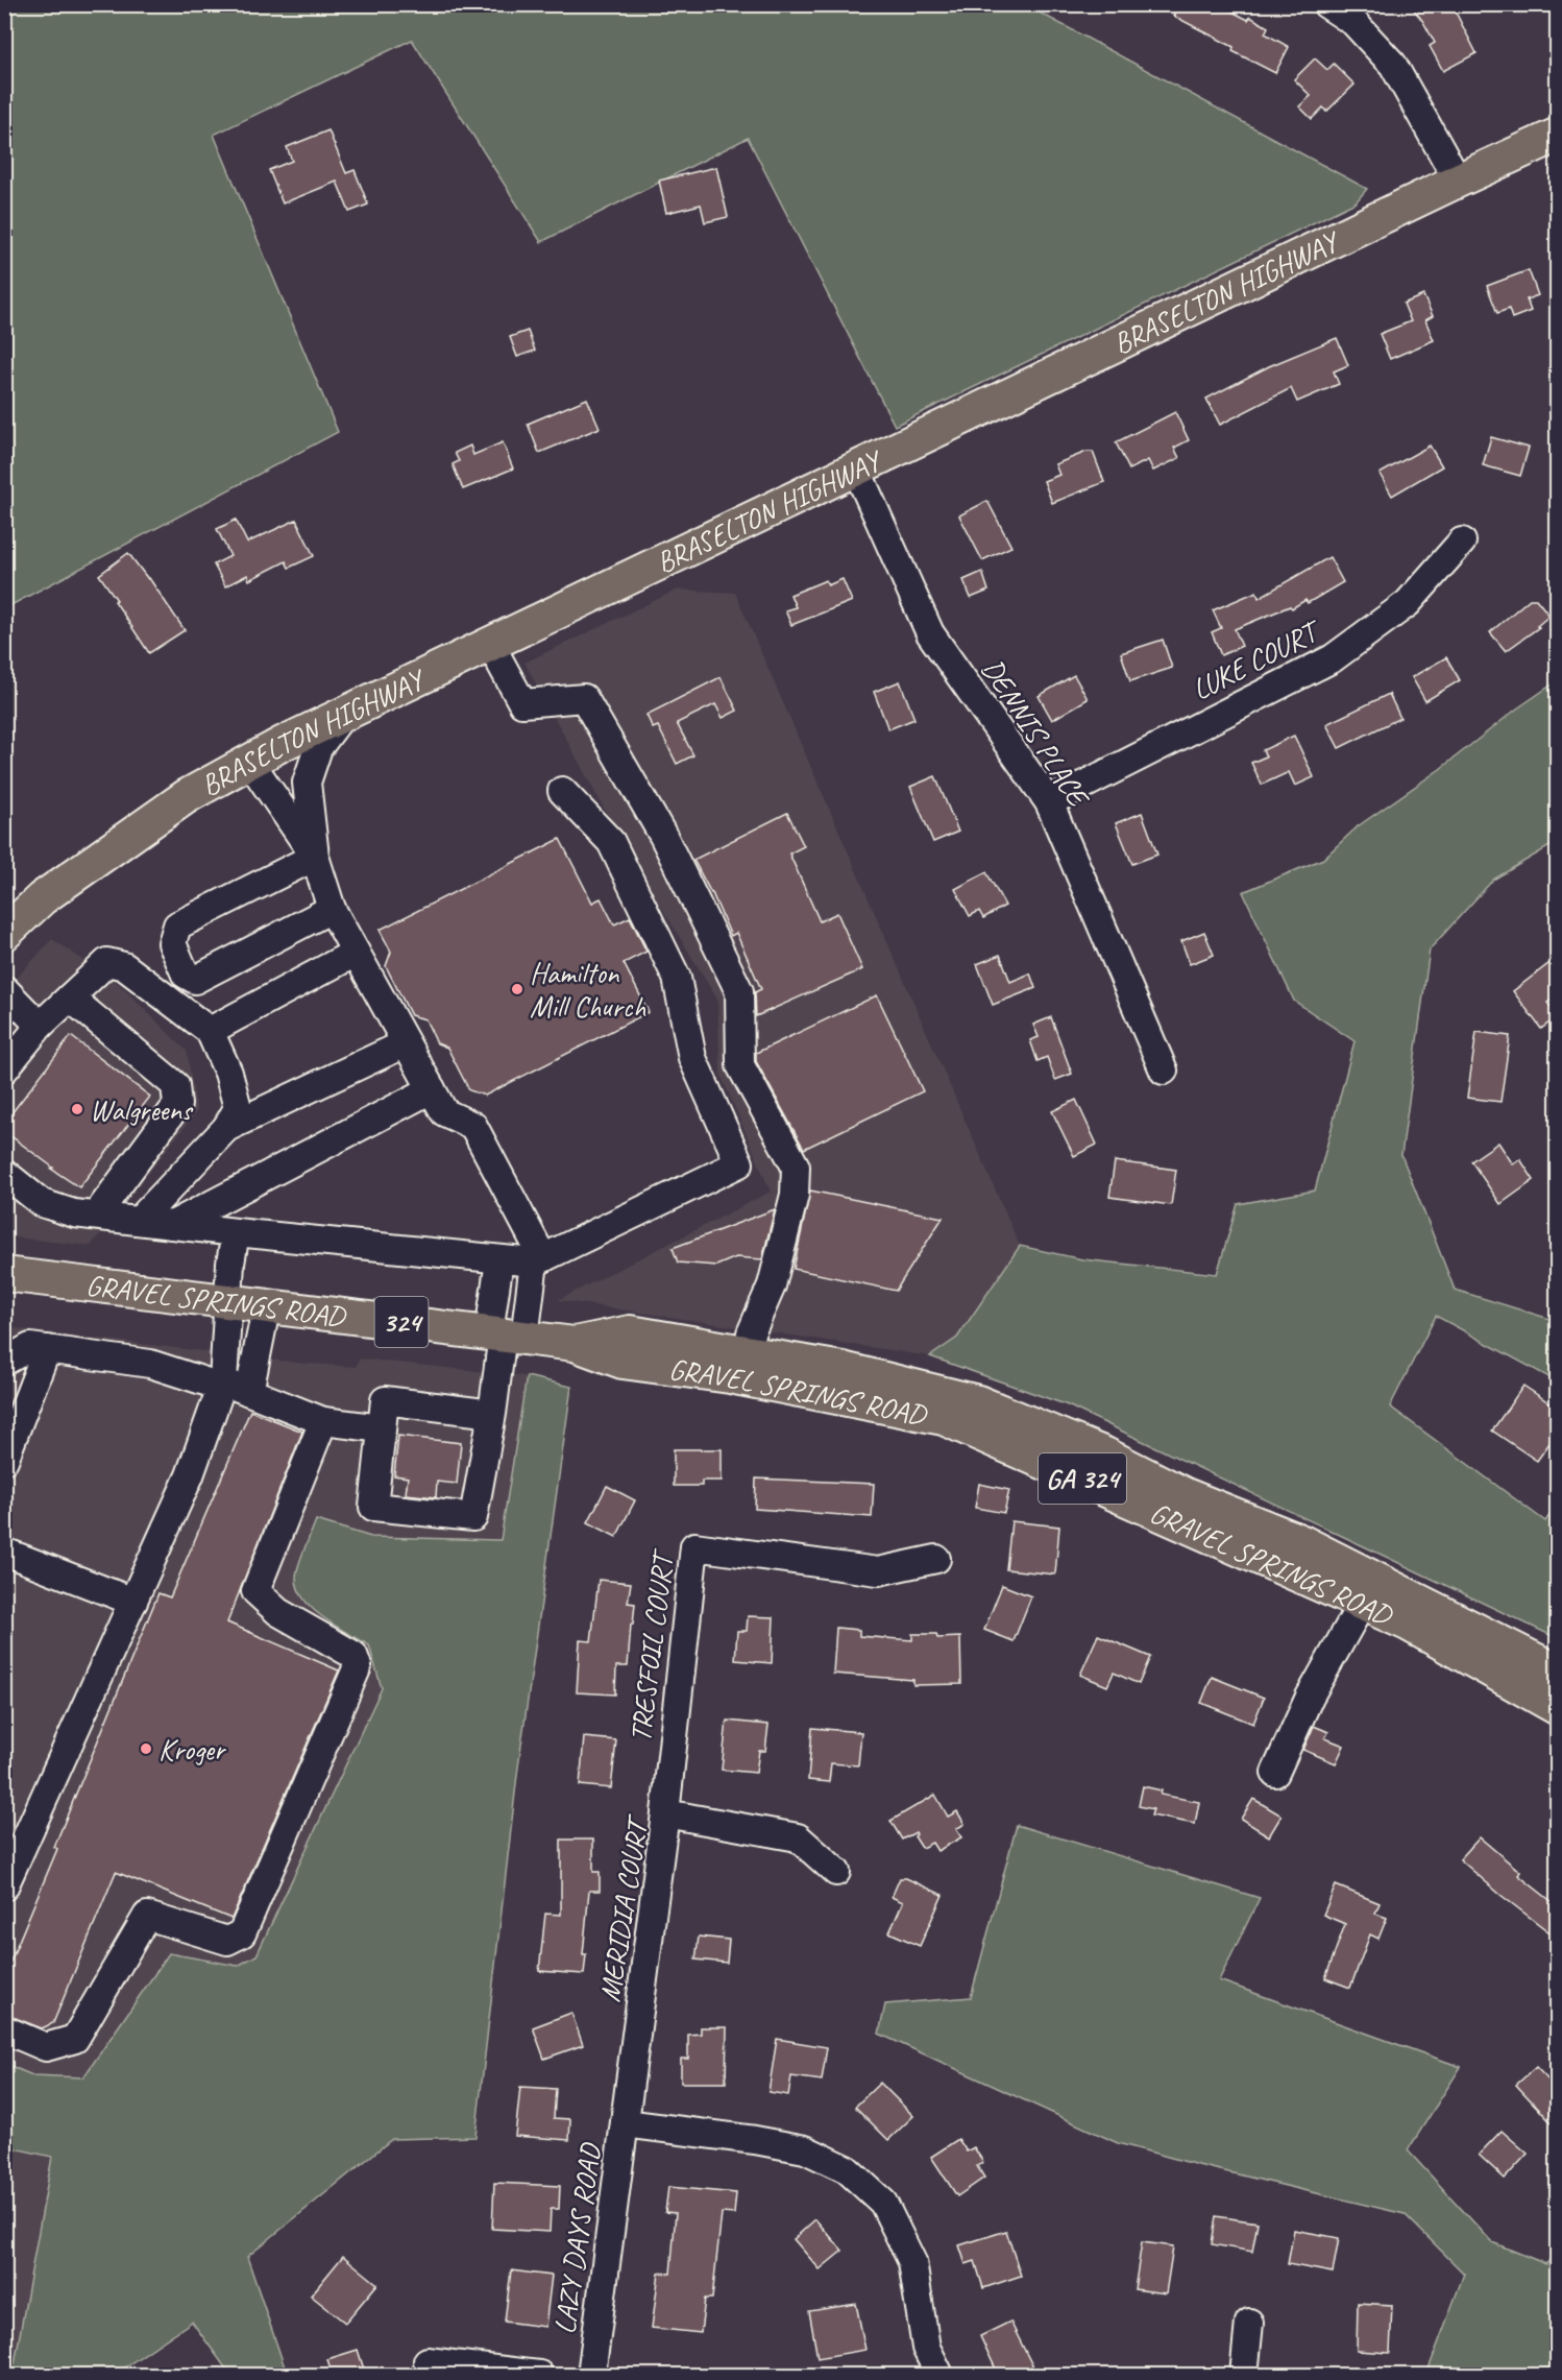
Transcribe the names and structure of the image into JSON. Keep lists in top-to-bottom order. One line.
{"streets":{"main road":["BRASELTON HIGHWAY","GRAVEL SPRINGS ROAD","324","GA 324"],"street":["LUKE COURT","DENNIS PLACE","TRESFOIL COURT","MERIDIA COURT","LAZY DAYS ROAD"]},"crossings":[["BRASELTON HIGHWAY","DENNIS PLACE"],["LUKE COURT","DENNIS PLACE"],["TRESFOIL COURT","MERIDIA COURT"],["MERIDIA COURT","LAZY DAYS ROAD"]],"places":["Hamilton Mill Church","Walgreens","Kroger"]}
